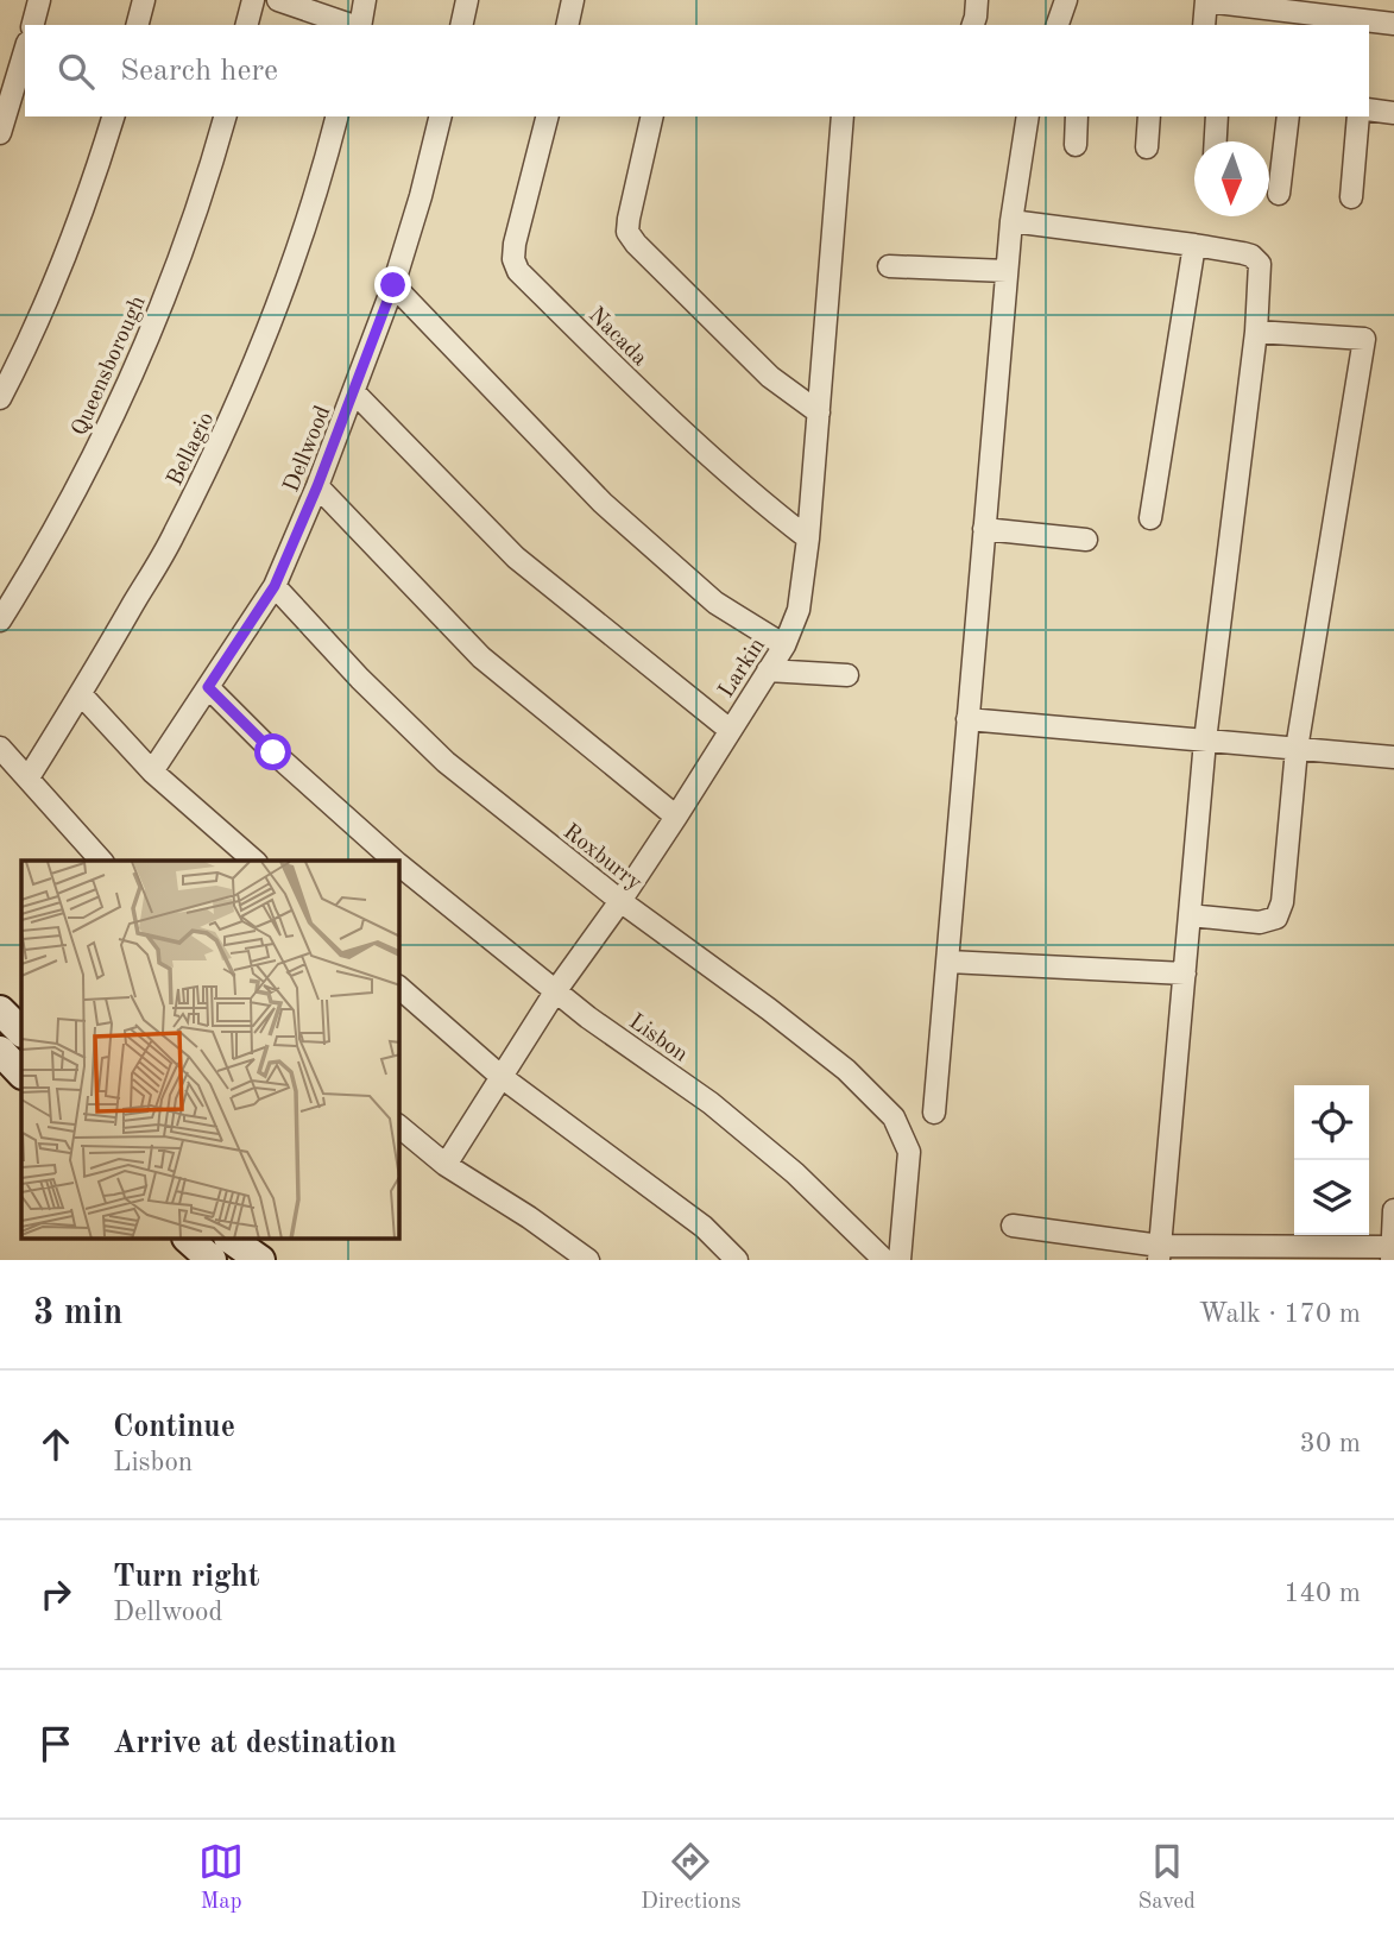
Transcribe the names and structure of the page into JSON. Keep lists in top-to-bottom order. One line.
{"streets":{"street":["Nacada","Queensborough","Bellagio","Dellwood","Larkin","Roxburry","Lisbon"]},"crossings":[["Nacada","Larkin"],["Dellwood","Roxburry"],["Dellwood","Lisbon"],["Larkin","Roxburry"],["Larkin","Lisbon"]],"north":"bottom","page":{"search":"Search here","heading":["3 min","Walk · 170 m"],"list":[["Continue","Lisbon","30 m"],["Turn right","Dellwood","140 m"],"Arrive at destination"],"nav":["Map","Directions","Saved"]}}
